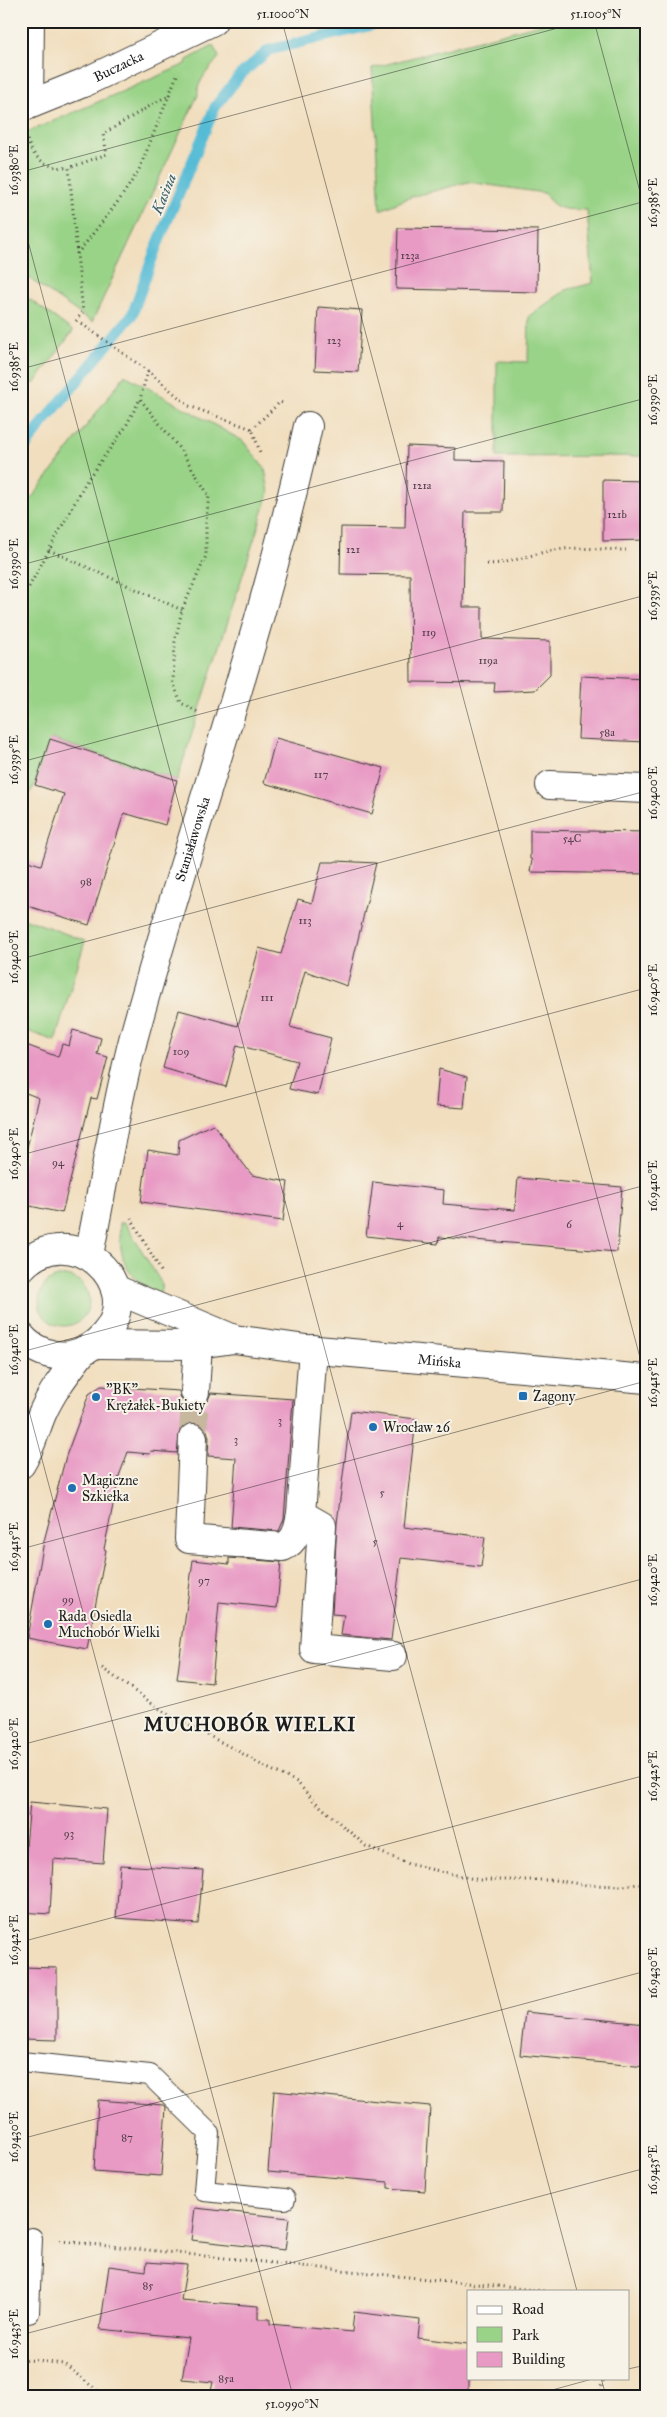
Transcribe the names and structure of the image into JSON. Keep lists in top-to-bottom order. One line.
{"streets":{"street":["Buczacka","Stanisławowska","Mińska"]},"districts":["MUCHOBÓR WIELKI"],"water":["Kasina"],"places":{"transit":["Zagony"],"other":["\"BK\" Krężałek-Bukiety","Wrocław 26","Magiczne Szkiełka","Rada Osiedla Muchobór Wielki"]},"house_numbers":["123a","123","121a","121b","121","119","119a","58a","117","54C","98","113","111","109","94","4","6","3","3","5","5","97","99","93","87","85","85a"],"legend":["Road","Park","Building"],"coordinates":["51.1000°N","51.1005°N","16.9380°E","16.9385°E","16.9390°E","16.9395°E","16.9400°E","16.9405°E","16.9410°E","16.9415°E","16.9420°E","16.9425°E","16.9430°E","16.9435°E","51.0990°N"]}
